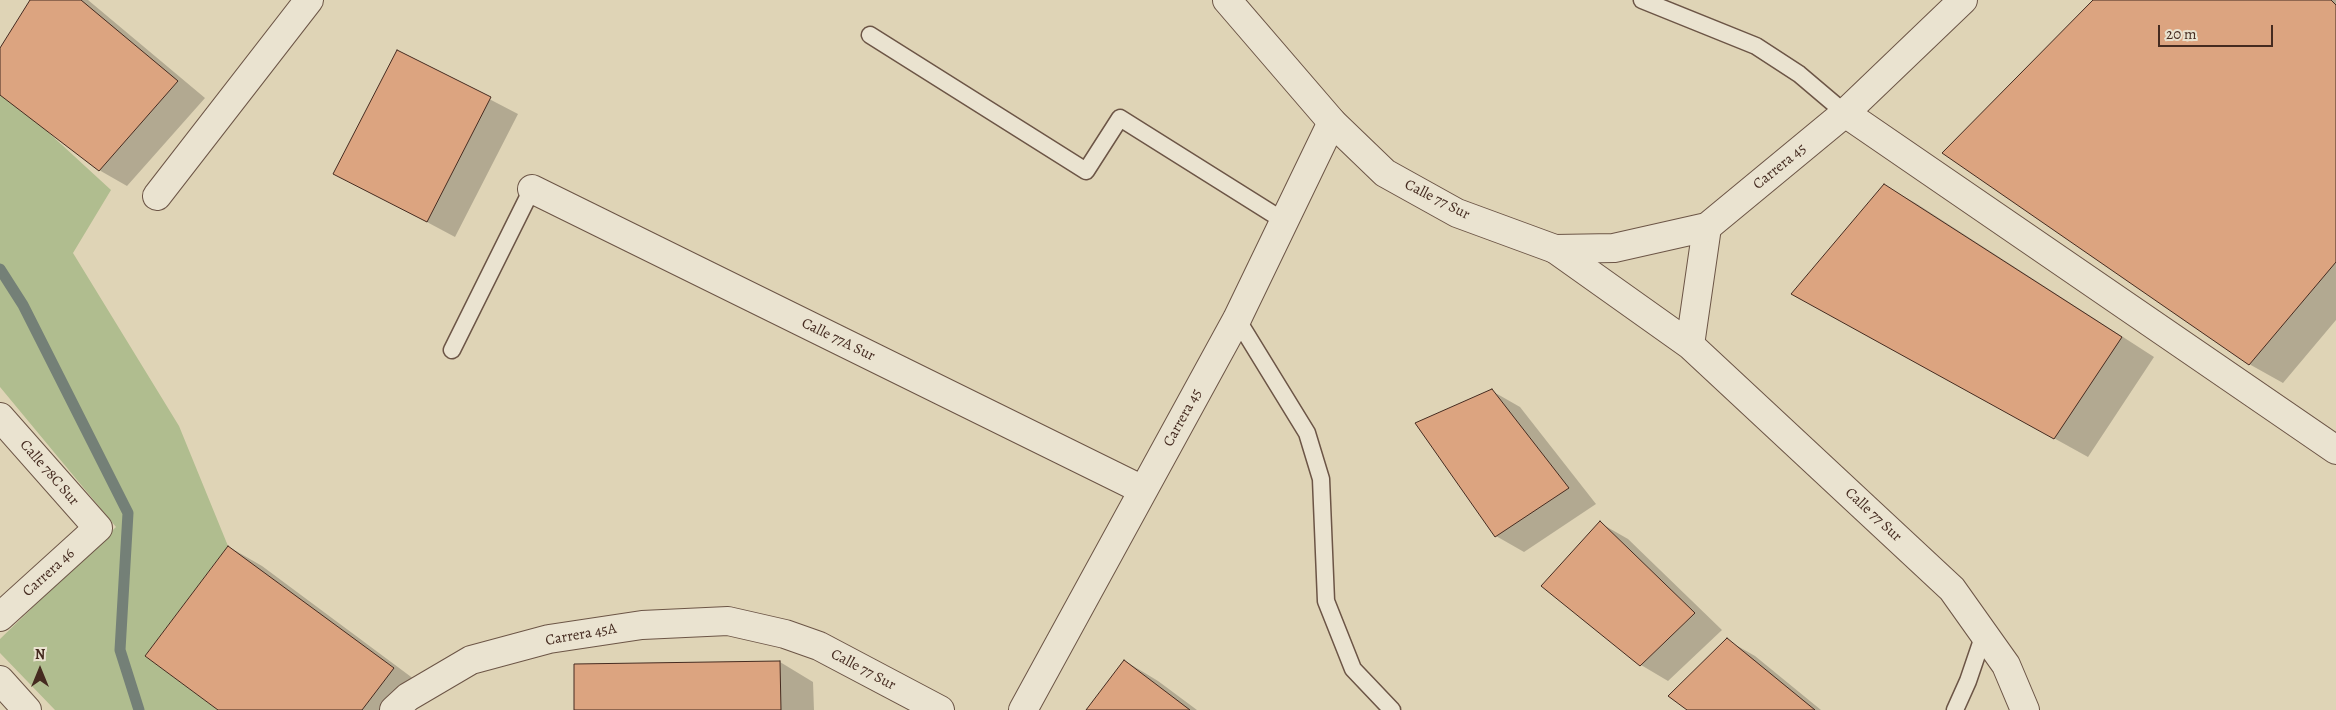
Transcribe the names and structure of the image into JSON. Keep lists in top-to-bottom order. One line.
{"streets":{"street":["Carrera 45","Calle 77 Sur","Calle 77A Sur","Calle 78C Sur","Carrera 46","Carrera 45A"]},"crossings":[["Carrera 45","Calle 77 Sur"],["Carrera 45","Calle 77A Sur"],["Calle 77 Sur","Carrera 45A"],["Calle 78C Sur","Carrera 46"]],"scale_bar":"20 m","north":"top"}
